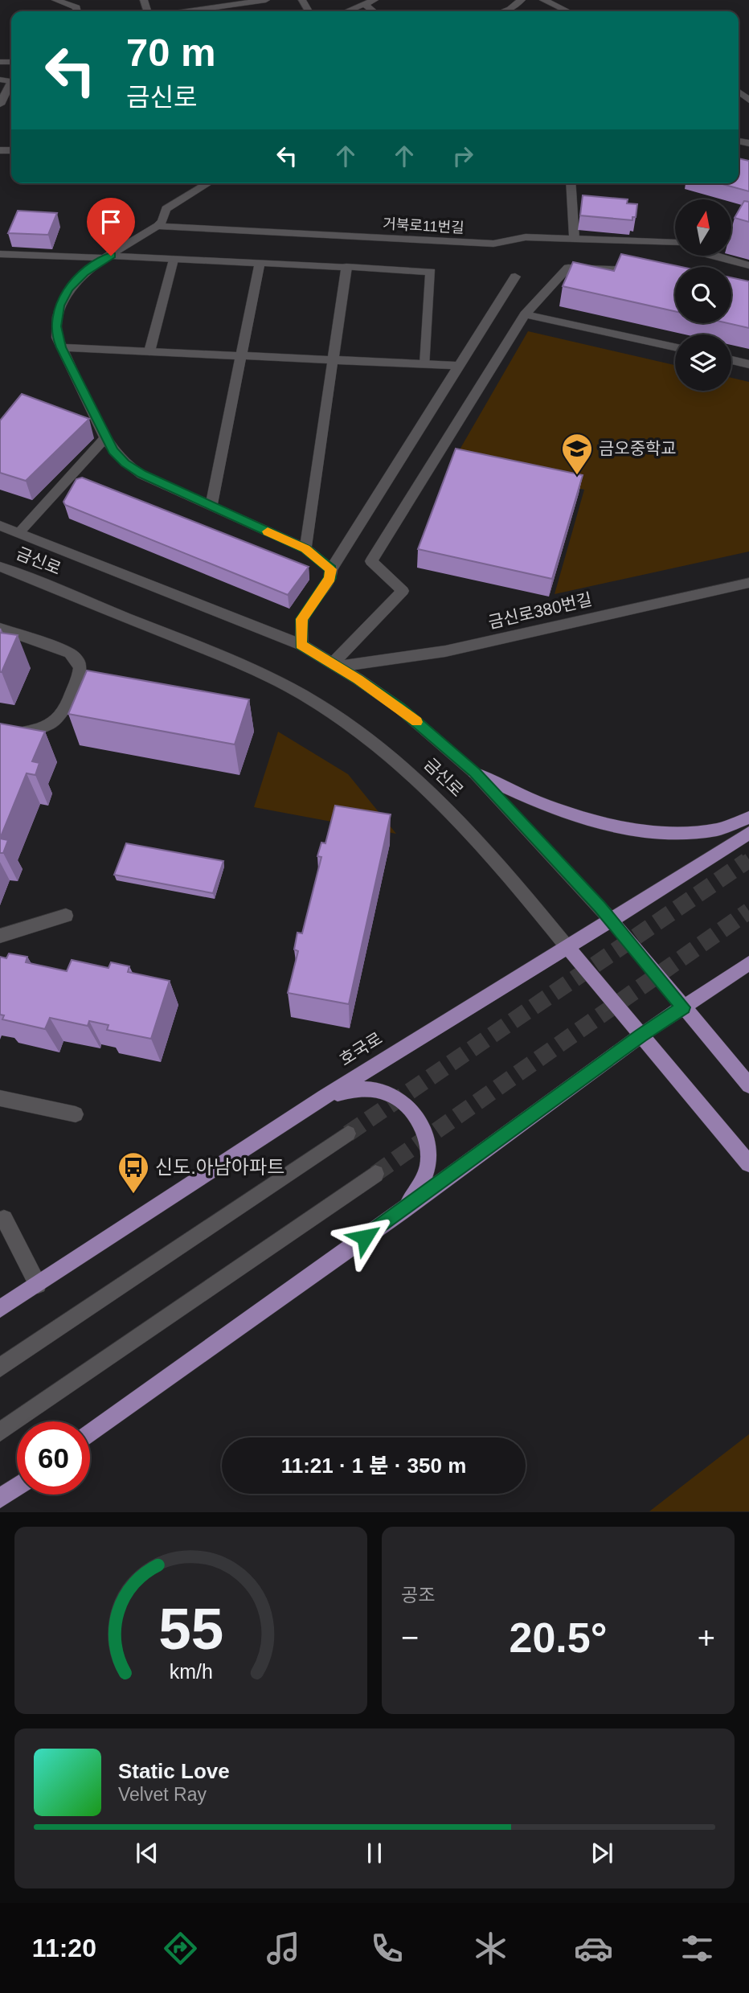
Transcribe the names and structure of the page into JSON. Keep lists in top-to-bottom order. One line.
{"streets":{"main road":["금신로","호국로"],"street":["거북로11번길","금신로380번길"]},"crossings":[["금신로","금신로380번길"],["금신로","호국로"]],"places":{"school or university":["금오중학교"],"bus stop":["신도.아남아파트"]},"north":"top","page":{"turn":["70 m","금신로"],"limit":"60","trip":"11:21 · 1 분 · 350 m","tile":"공조","heat":["−","20.5°","+"],"song":["Static Love","Velvet Ray"],"tabs":"11:20","gauge":["55","km/h"]}}
